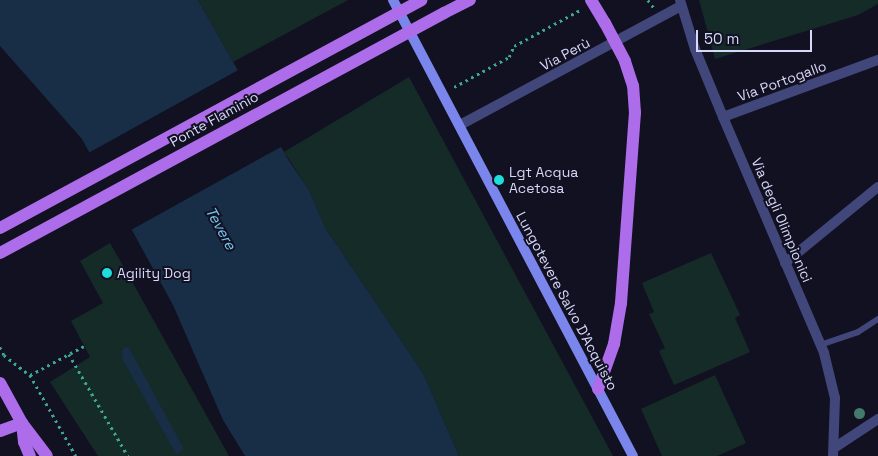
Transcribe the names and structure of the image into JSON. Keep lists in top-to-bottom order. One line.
{"streets":{"main road":["Ponte Flaminio","Lungotevere Salvo D'Acquisto"],"street":["Via Perù","Via Portogallo","Via degli Olimpionici"]},"crossings":[["Via Perù","Via degli Olimpionici"],["Via Perù","Lungotevere Salvo D'Acquisto"],["Via Portogallo","Via degli Olimpionici"]],"water":["Tevere"],"places":["Lgt Acqua Acetosa","Agility Dog"],"scale_bar":"50 m"}
